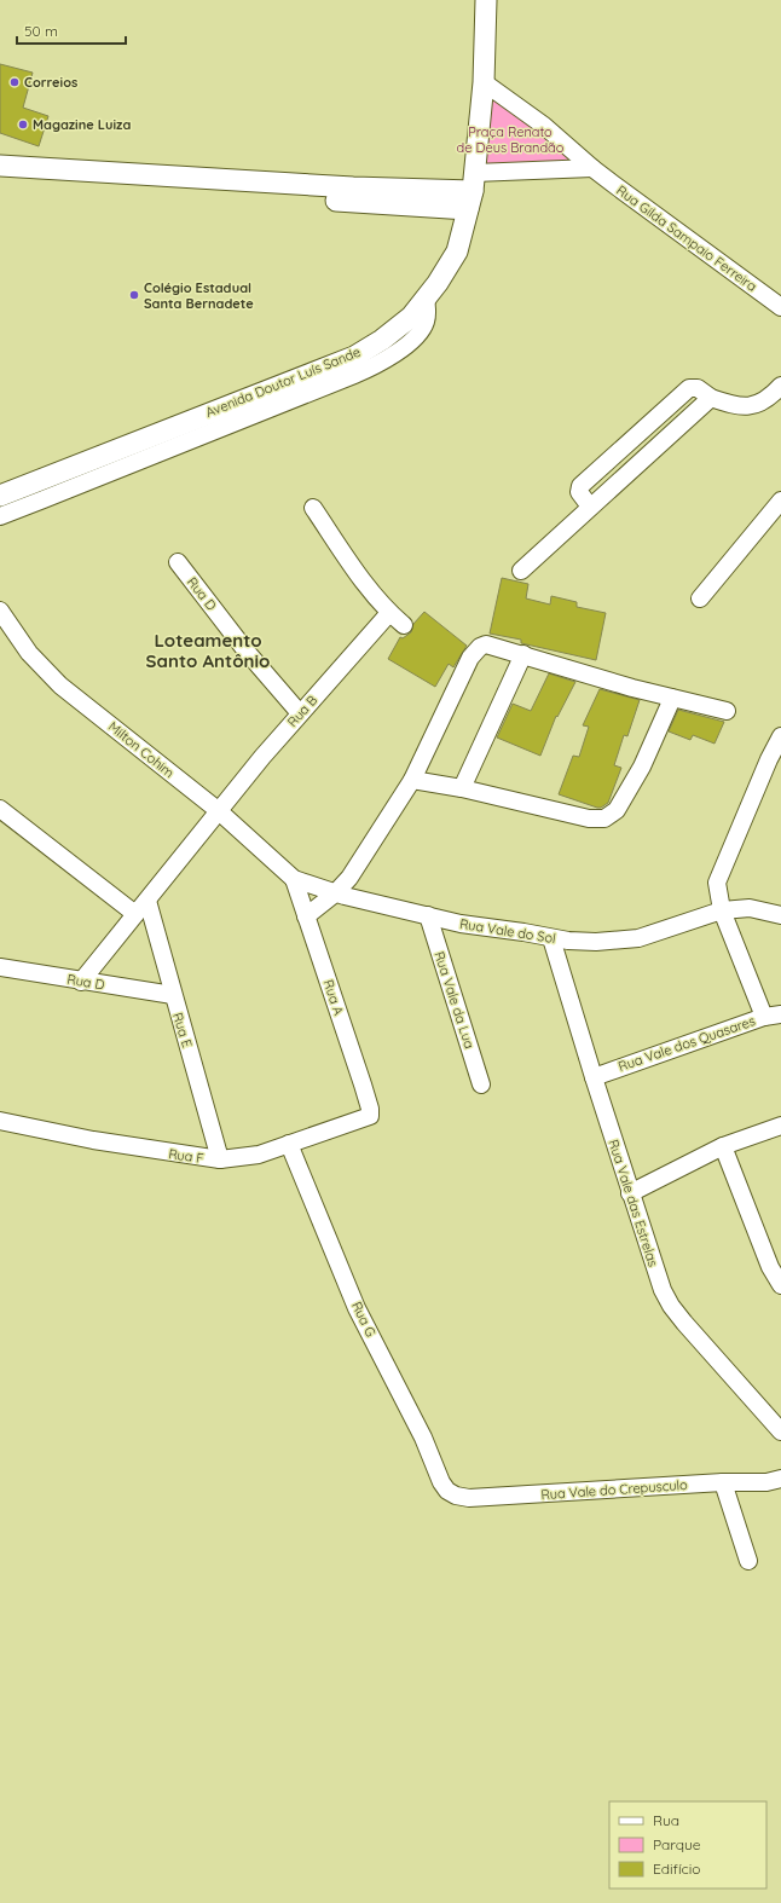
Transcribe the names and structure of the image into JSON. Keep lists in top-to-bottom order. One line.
{"streets":{"street":["Rua Gilda Sampaio Ferreira","Avenida Doutor Luís Sande","Rua D","Rua B","Milton Cohim","Rua Vale do Sol","Rua A","Rua Vale da Lua","Rua E","Rua Vale dos Quasares","Rua F","Rua Vale das Estrelas","Rua G","Rua Vale do Crepusculo"]},"crossings":[["Rua D","Rua B"],["Rua D","Rua E"],["Rua B","Milton Cohim"],["Rua B","Rua E"],["Milton Cohim","Rua Vale do Sol"],["Milton Cohim","Rua A"],["Rua Vale do Sol","Rua A"],["Rua Vale do Sol","Rua Vale da Lua"],["Rua Vale do Sol","Rua Vale das Estrelas"],["Rua A","Rua F"],["Rua E","Rua F"],["Rua Vale dos Quasares","Rua Vale das Estrelas"],["Rua F","Rua G"],["Rua G","Rua Vale do Crepusculo"]],"districts":["Loteamento Santo Antônio"],"parks":["Praça Renato de Deus Brandão"],"places":["Correios","Magazine Luiza","Colégio Estadual Santa Bernadete"],"legend":["Rua","Parque","Edifício"],"scale_bar":"50 m"}
